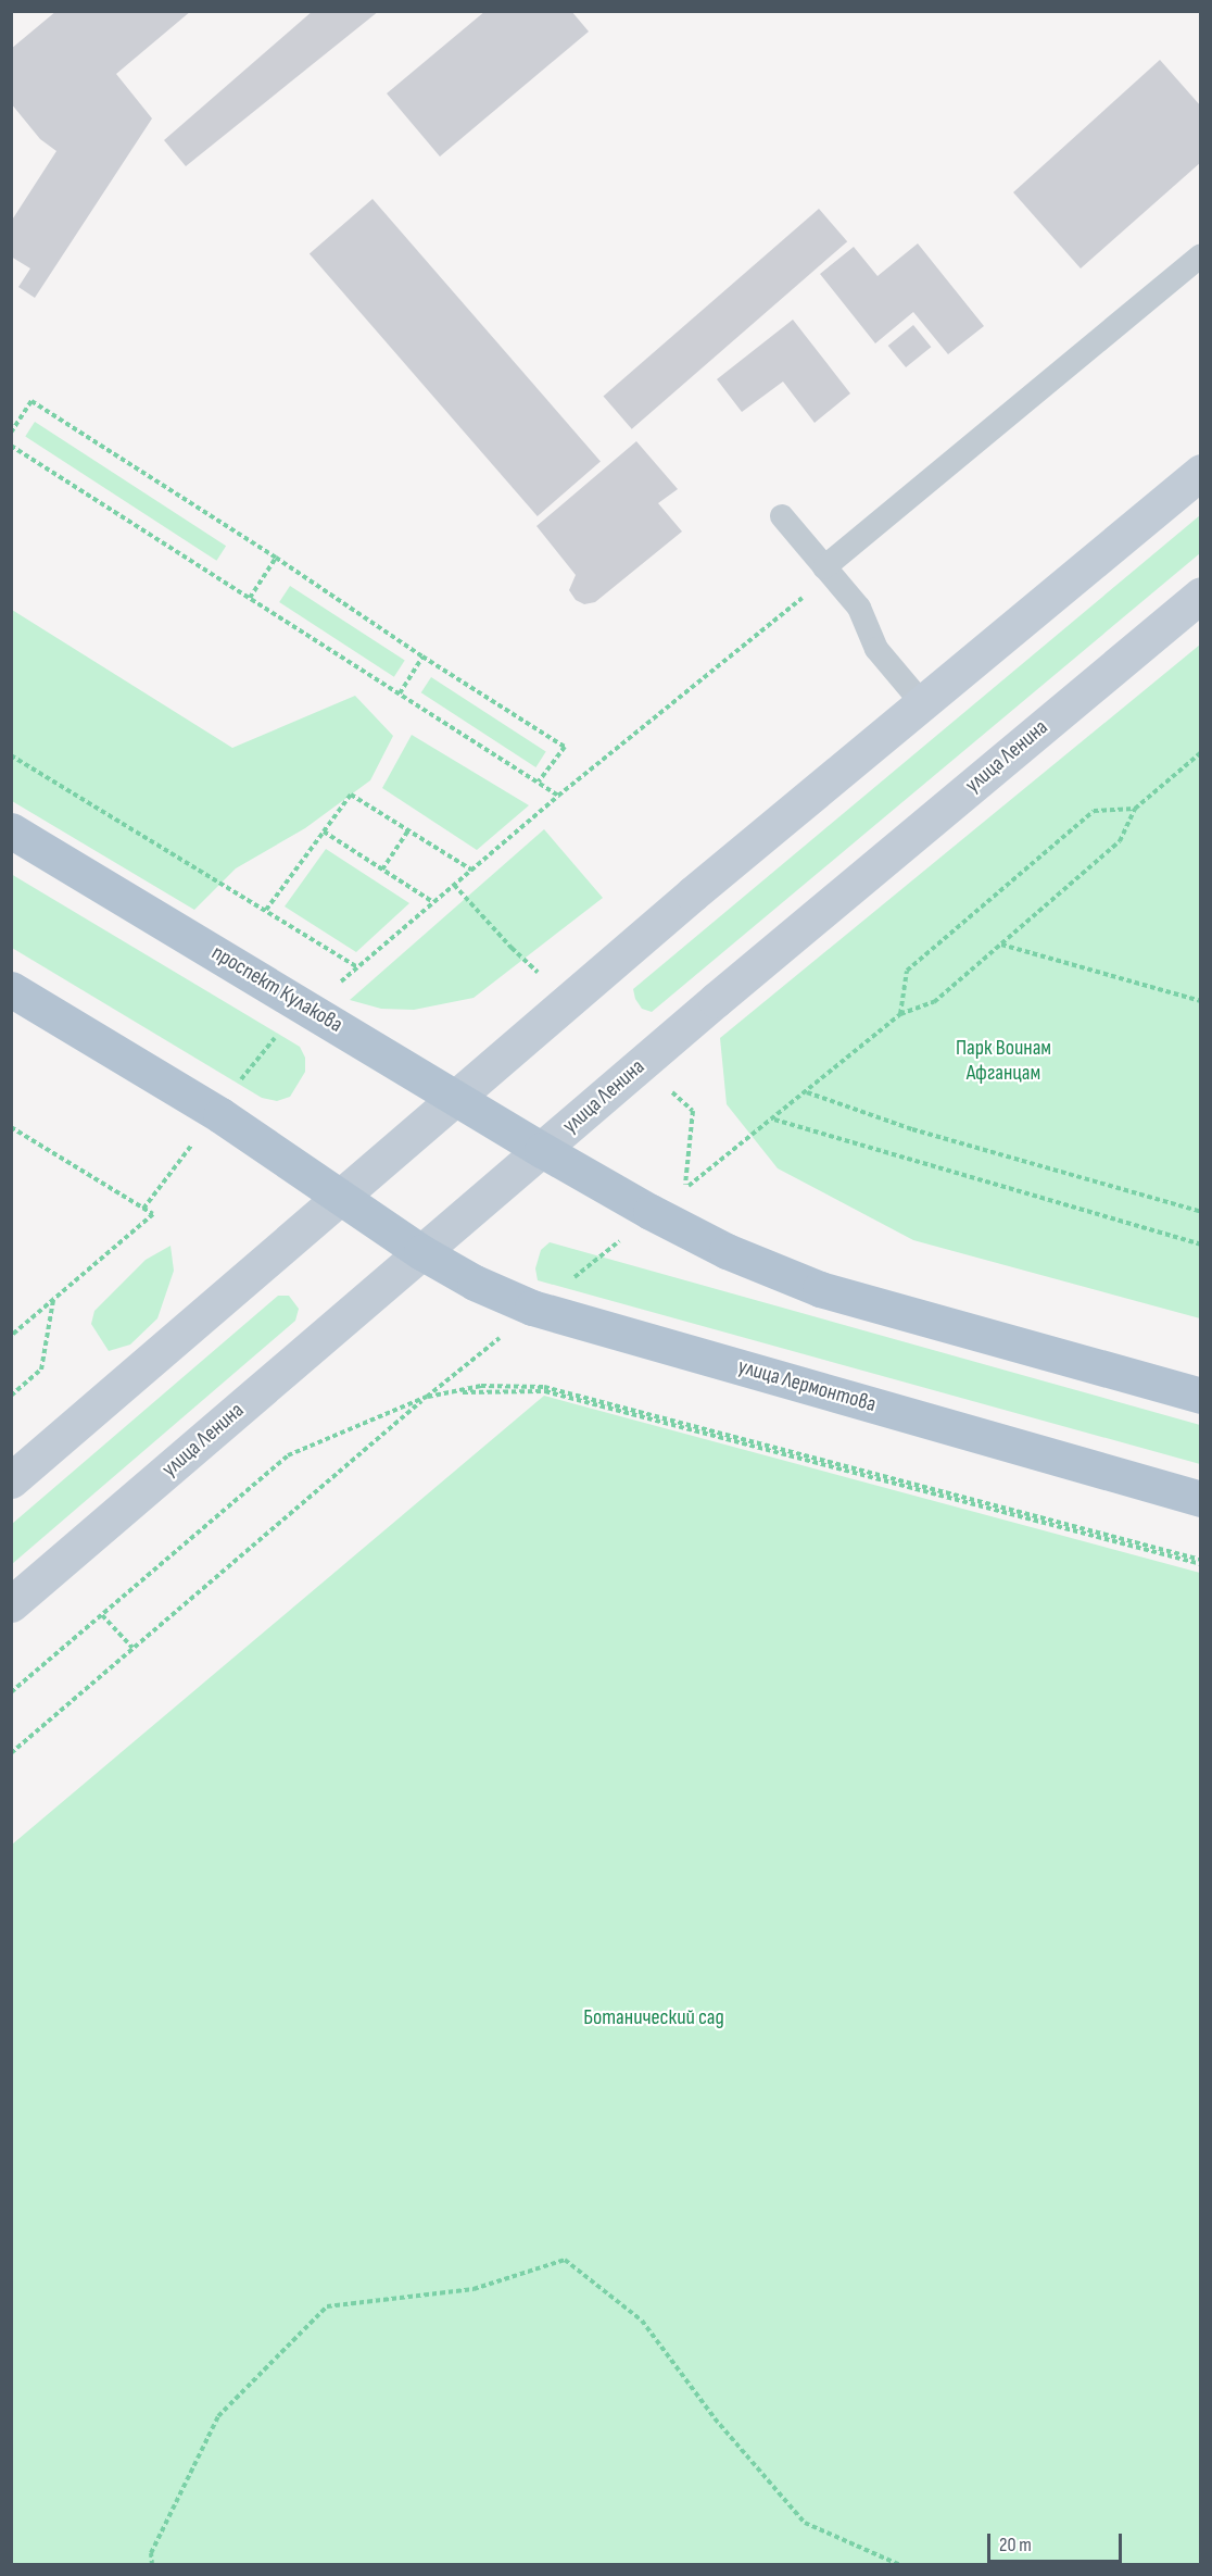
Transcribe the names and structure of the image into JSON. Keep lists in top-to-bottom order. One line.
{"streets":{"main road":["улица Ленина","проспект Кулакова","улица Лермонтова"]},"crossings":[["улица Ленина","проспект Кулакова"],["улица Ленина","улица Лермонтова"]],"parks":["Парк Воинам Афганцам","Ботанический сад"],"scale_bar":"20 m"}
